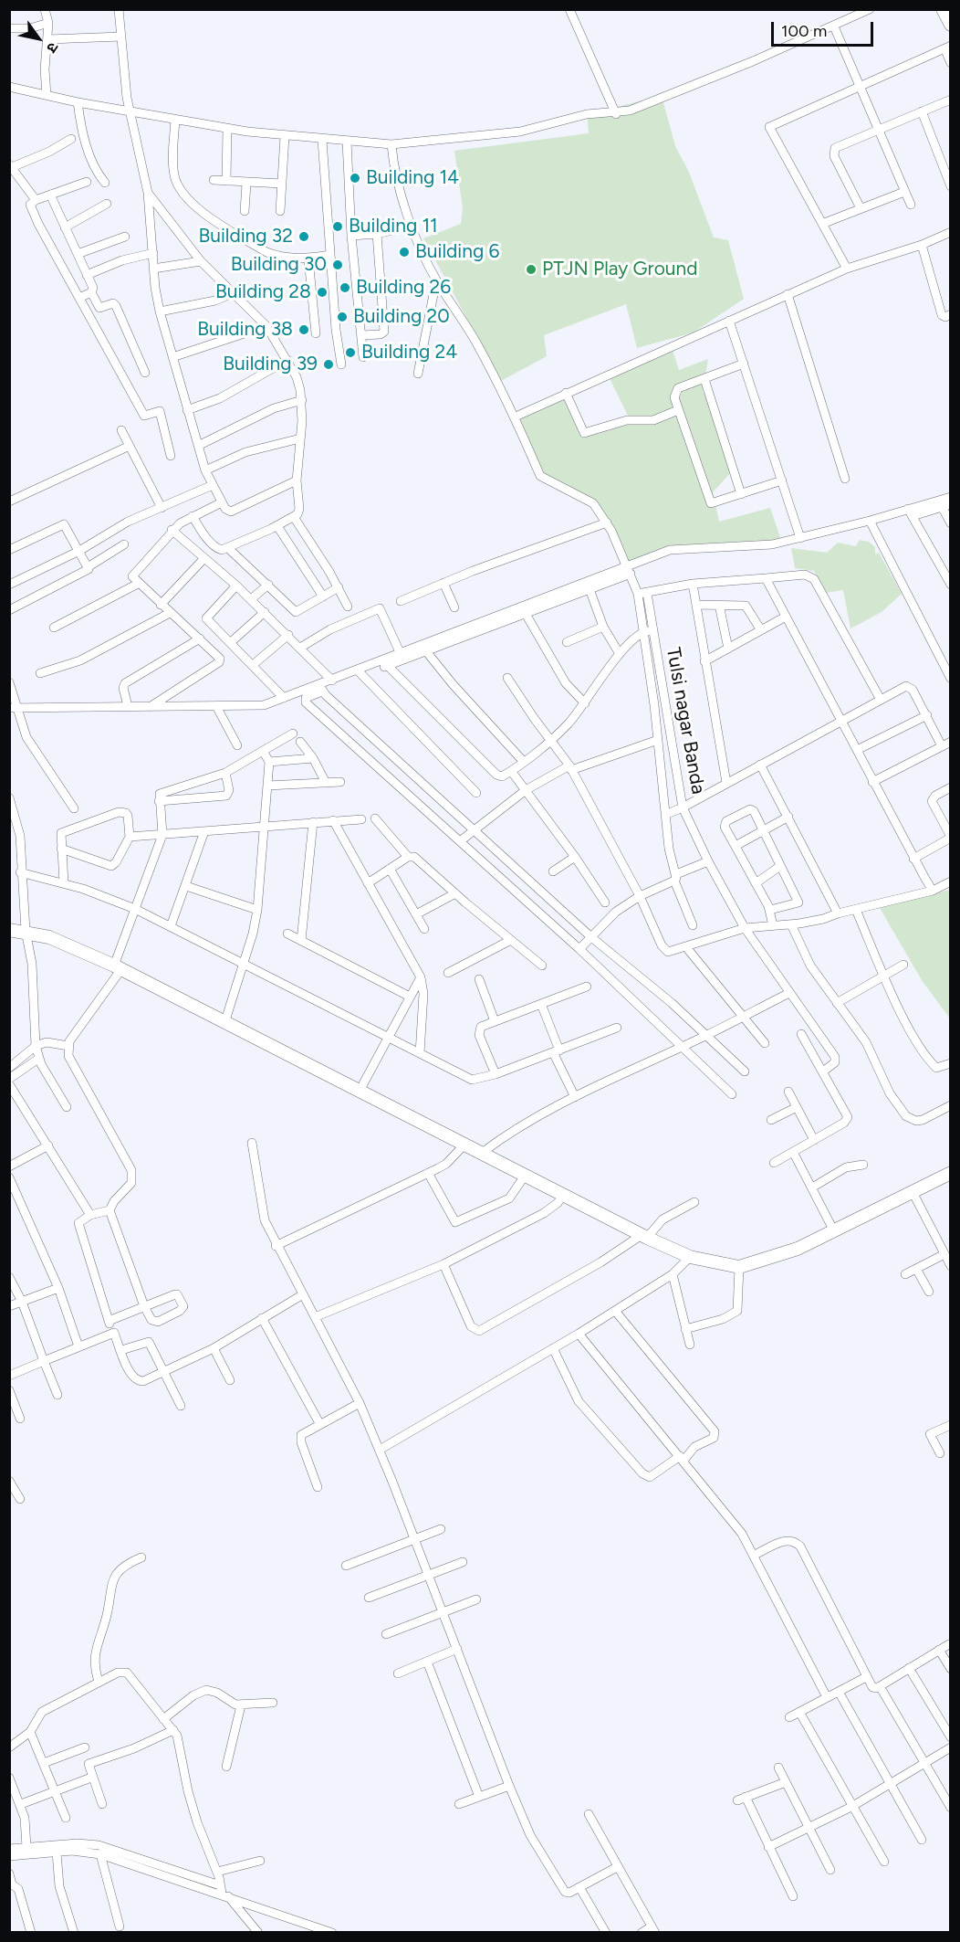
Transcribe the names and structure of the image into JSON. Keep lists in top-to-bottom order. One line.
{"streets":{"street":["Tulsi nagar Banda"]},"places":["Building 14","Building 11","Building 32","Building 6","Building 30","PTJN Play Ground","Building 26","Building 28","Building 20","Building 38","Building 24","Building 39"],"scale_bar":"100 m","north":"bottom right"}
